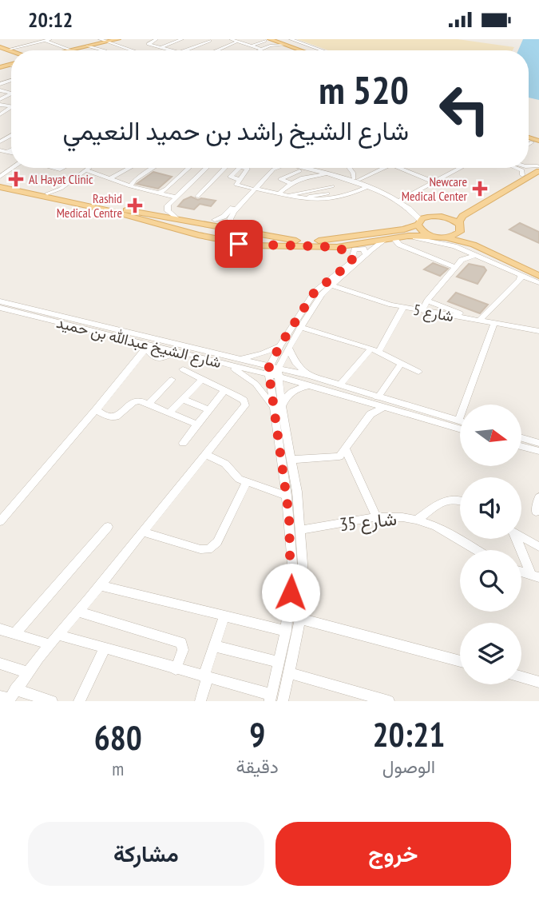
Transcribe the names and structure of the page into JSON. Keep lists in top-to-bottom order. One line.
{"streets":{"street":["شارع 5","شارع الشيخ عبدالله بن حميد","شارع 35"]},"places":{"health":["Al Hayat Clinic","Newcare Medical Center","Rashid Medical Centre"]},"north":"right","page":{"status":"20:12","turn":["520 m","شارع الشيخ راشد بن حميد النعيمي"],"eta":["20:21","الوصول","9","دقيقة","680","m"],"buttons":["خروج","مشاركة"]}}
